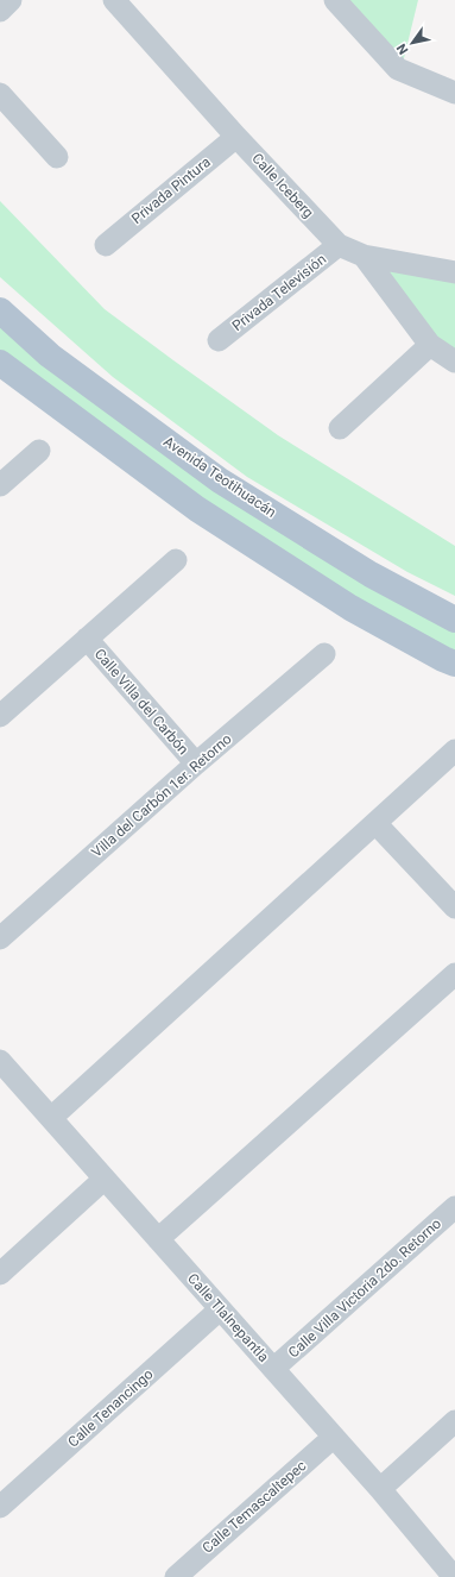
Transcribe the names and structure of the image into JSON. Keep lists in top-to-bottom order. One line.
{"streets":{"main road":["Avenida Teotihuacán"],"street":["Calle Iceberg","Privada Pintura","Privada Televisión","Calle Villa del Carbón","Villa del Carbón 1er. Retorno","Calle Villa Victoria 2do. Retorno","Calle Tlalnepantla","Calle Tenancingo","Calle Temascaltepec"]},"crossings":[["Calle Iceberg","Privada Pintura"],["Calle Iceberg","Privada Televisión"],["Calle Villa del Carbón","Villa del Carbón 1er. Retorno"],["Calle Villa Victoria 2do. Retorno","Calle Tlalnepantla"],["Calle Tlalnepantla","Calle Tenancingo"],["Calle Tlalnepantla","Calle Temascaltepec"]],"north":"bottom left"}
